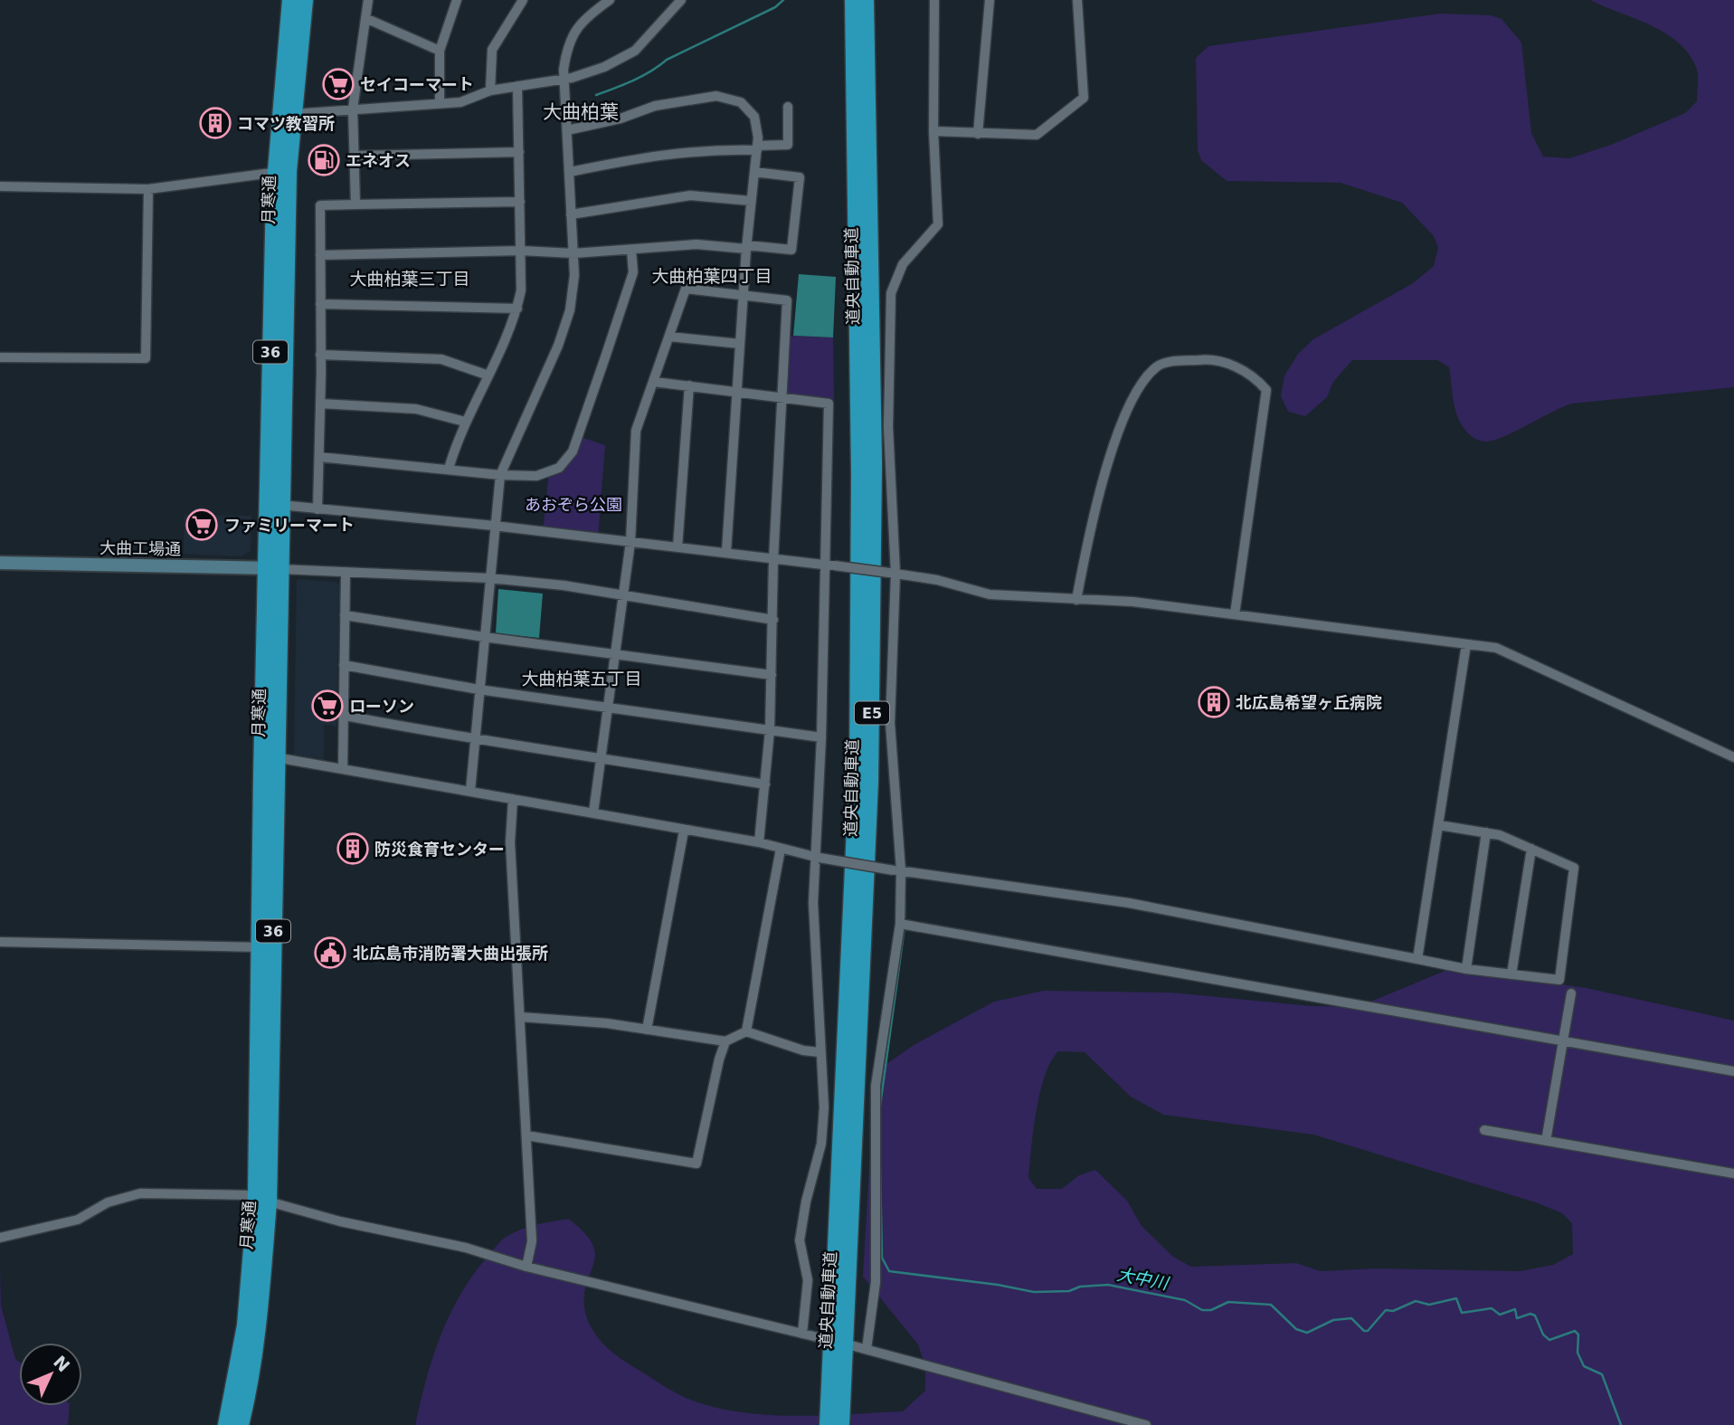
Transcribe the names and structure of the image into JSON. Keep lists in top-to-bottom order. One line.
{"streets":{"highway":["月寒通","道央自動車道","36","E5"],"street":["大曲工場通"]},"crossings":[["月寒通","大曲工場通"]],"districts":["大曲柏葉","大曲柏葉四丁目","大曲柏葉三丁目","大曲柏葉五丁目"],"water":["大中川"],"parks":["あおぞら公園"],"places":{"supermarket":["セイコーマート","ファミリーマート","ローソン"],"building":["コマツ教習所","北広島希望ヶ丘病院","防災食育センター"],"fuel station":["エネオス"],"public building":["北広島市消防署大曲出張所"]},"north":"top right"}
